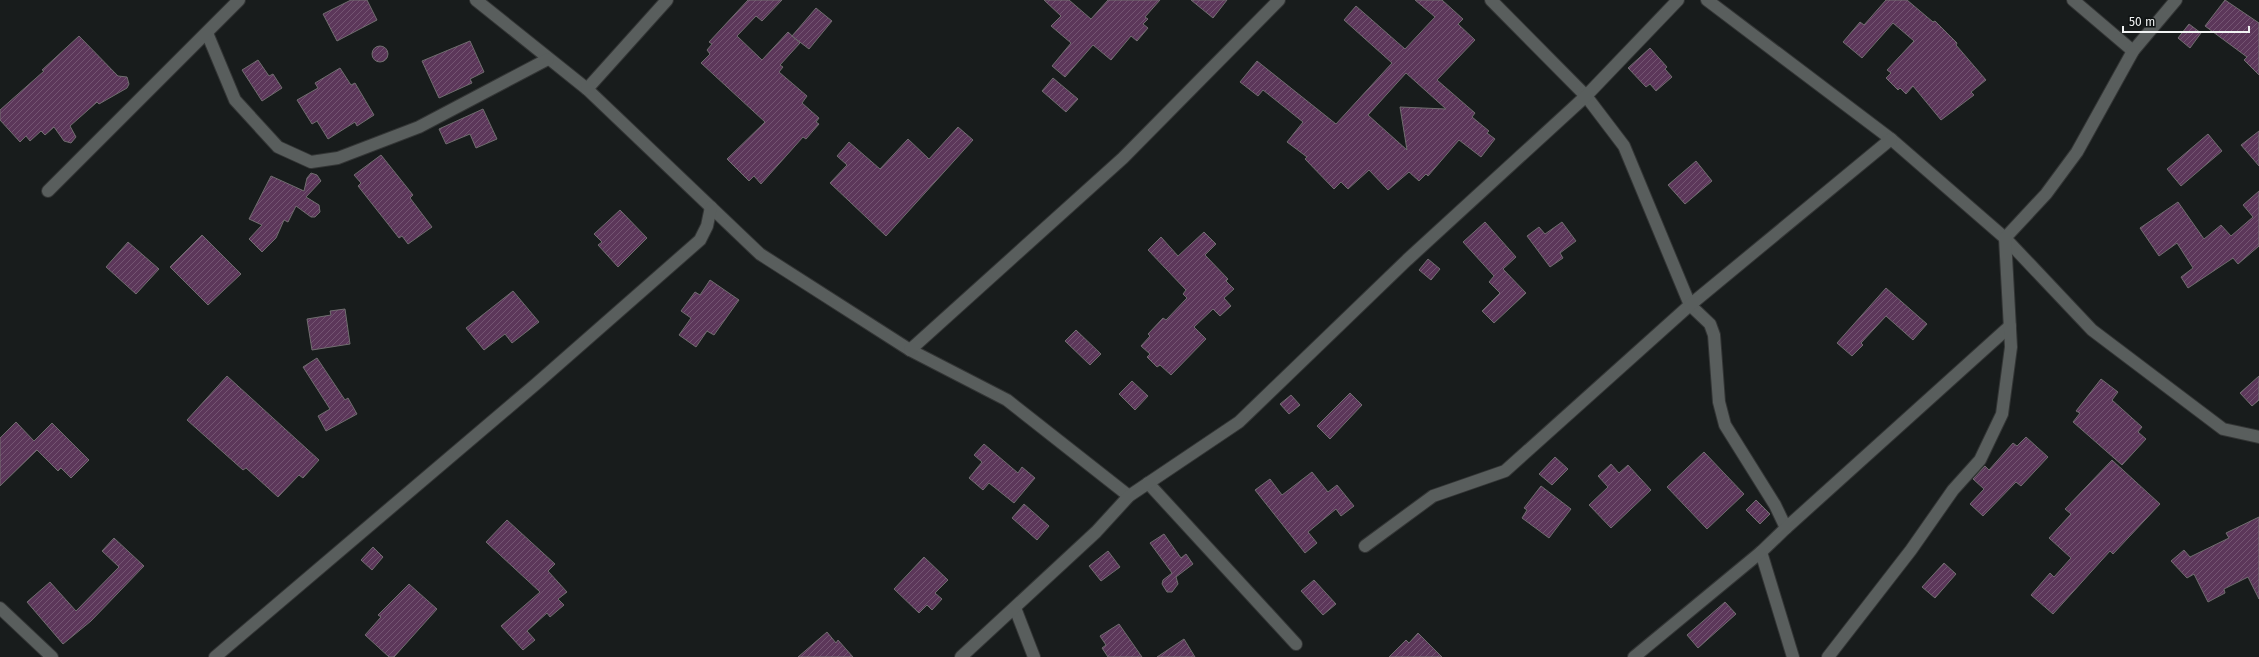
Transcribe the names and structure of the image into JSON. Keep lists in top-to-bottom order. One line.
{"scale_bar":"50 m"}
